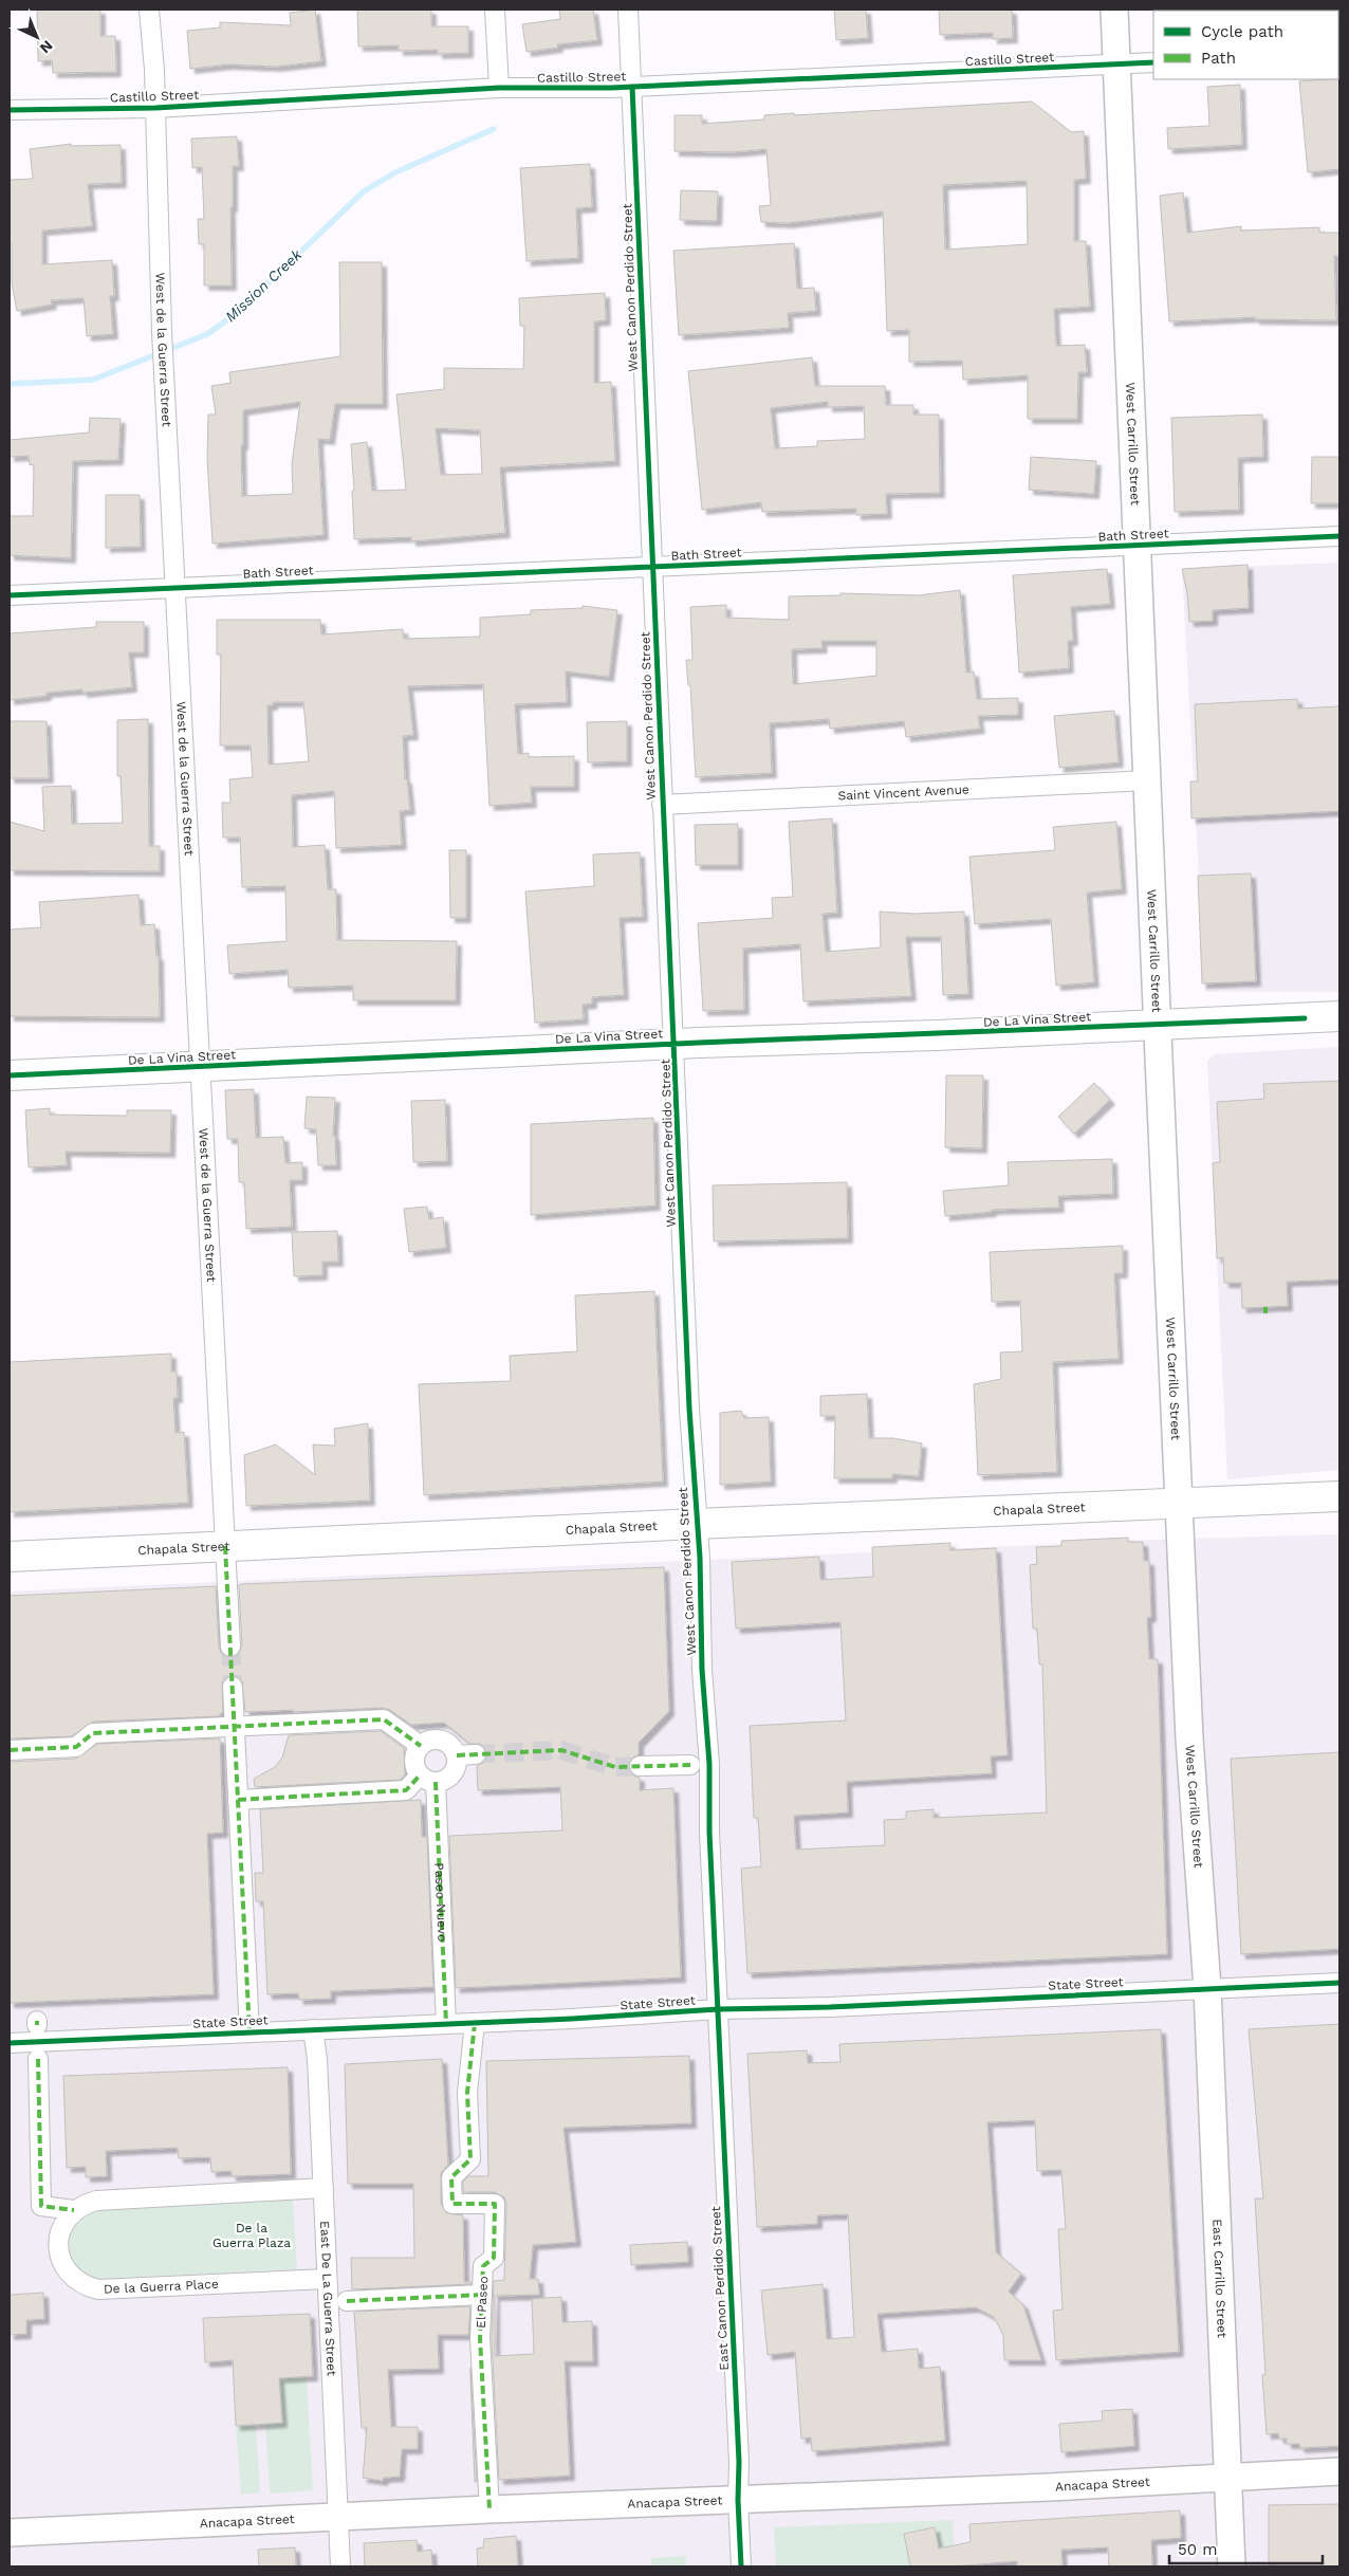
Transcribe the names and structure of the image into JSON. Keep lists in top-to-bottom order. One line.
{"streets":{"main road":["West Carrillo Street","De La Vina Street","Chapala Street","East Carrillo Street","Anacapa Street"],"street":["Castillo Street","West Canon Perdido Street","West de la Guerra Street","Bath Street","Saint Vincent Avenue","Paseo Nuevo","State Street","De la Guerra Place","East Canon Perdido Street","East De La Guerra Street","El Paseo"]},"crossings":[["Castillo Street","West Canon Perdido Street"],["Castillo Street","West de la Guerra Street"],["Castillo Street","West Carrillo Street"],["West Canon Perdido Street","Bath Street"],["West Canon Perdido Street","Saint Vincent Avenue"],["West Canon Perdido Street","De La Vina Street"],["West Canon Perdido Street","Chapala Street"],["West Canon Perdido Street","State Street"],["West Canon Perdido Street","East Canon Perdido Street"],["West de la Guerra Street","Bath Street"],["West de la Guerra Street","De La Vina Street"],["West de la Guerra Street","Chapala Street"],["West Carrillo Street","Bath Street"],["West Carrillo Street","Saint Vincent Avenue"],["West Carrillo Street","De La Vina Street"],["West Carrillo Street","Chapala Street"],["West Carrillo Street","State Street"],["West Carrillo Street","East Carrillo Street"],["Paseo Nuevo","State Street"],["State Street","East Carrillo Street"],["State Street","East Canon Perdido Street"],["State Street","East De La Guerra Street"],["State Street","El Paseo"],["East Carrillo Street","Anacapa Street"],["De la Guerra Place","East De La Guerra Street"],["East Canon Perdido Street","Anacapa Street"],["East De La Guerra Street","Anacapa Street"],["El Paseo","Anacapa Street"]],"water":["Mission Creek"],"parks":["De la Guerra Plaza"],"legend":["Cycle path","Path"],"scale_bar":"50 m","north":"bottom right"}
